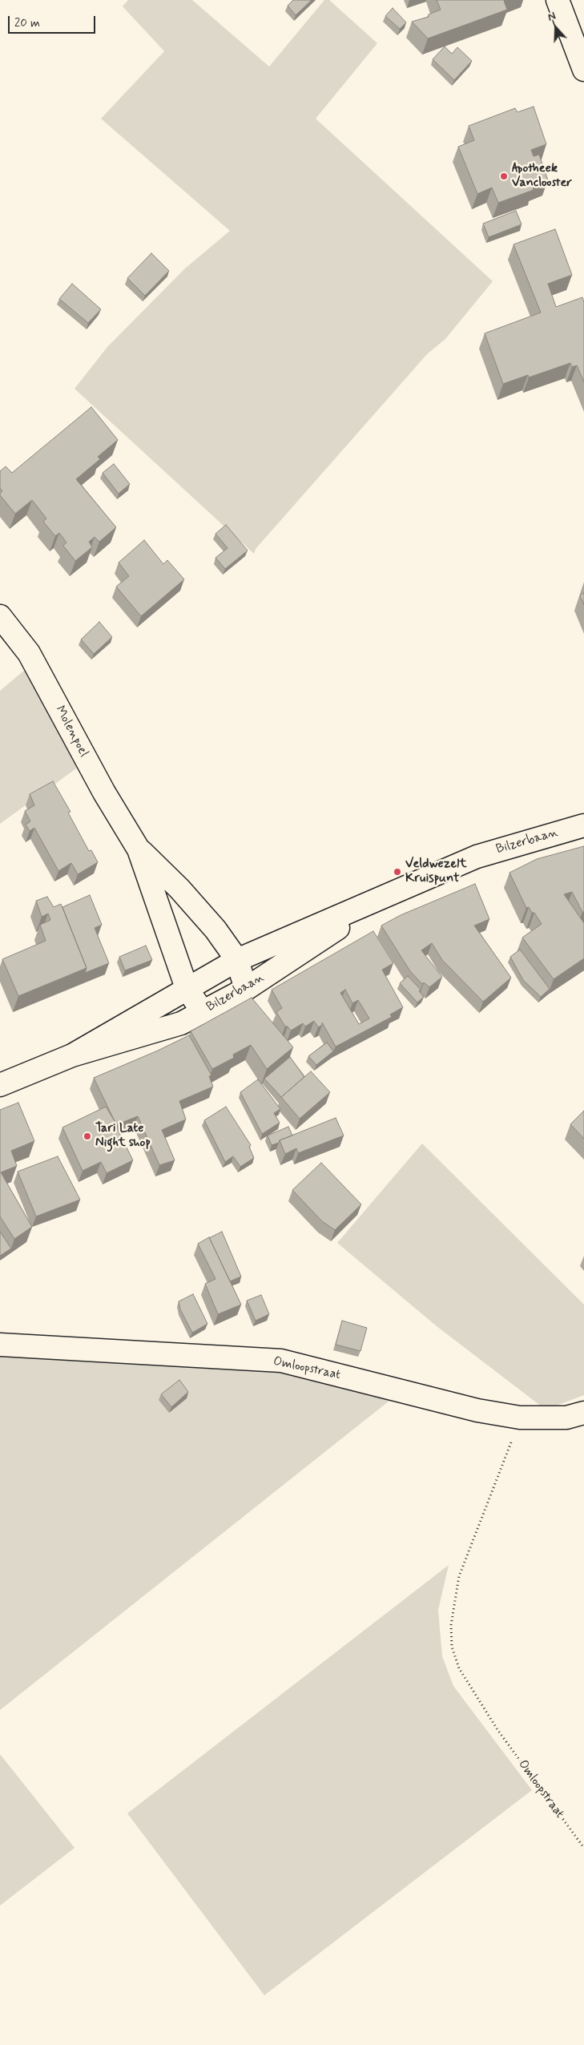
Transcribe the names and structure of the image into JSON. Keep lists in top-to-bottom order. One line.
{"streets":{"street":["Molenpoel","Bilzerbaan","Omloopstraat"]},"crossings":[["Molenpoel","Bilzerbaan"]],"places":["Apotheek Vanclooster","Veldwezelt Kruispunt","Tari Late Night shop"],"scale_bar":"20 m","north":"top"}
